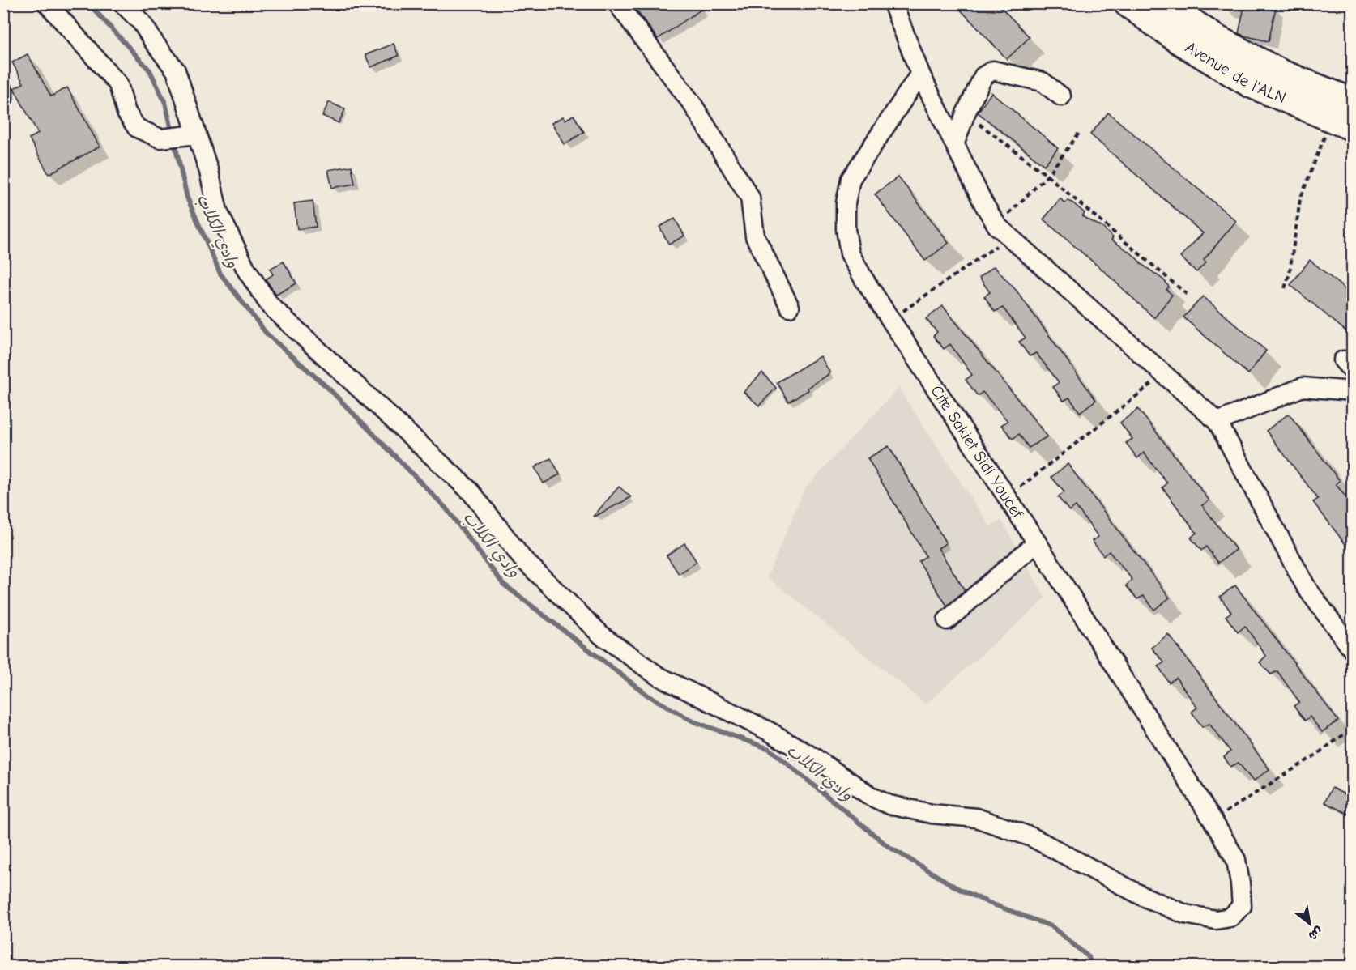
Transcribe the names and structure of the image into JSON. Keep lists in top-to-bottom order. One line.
{"streets":{"main road":["Avenue de l'ALN"],"street":["Cite Sakiet Sidi Youcef"]},"water":["وادي الكلاب"],"north":"bottom right"}
